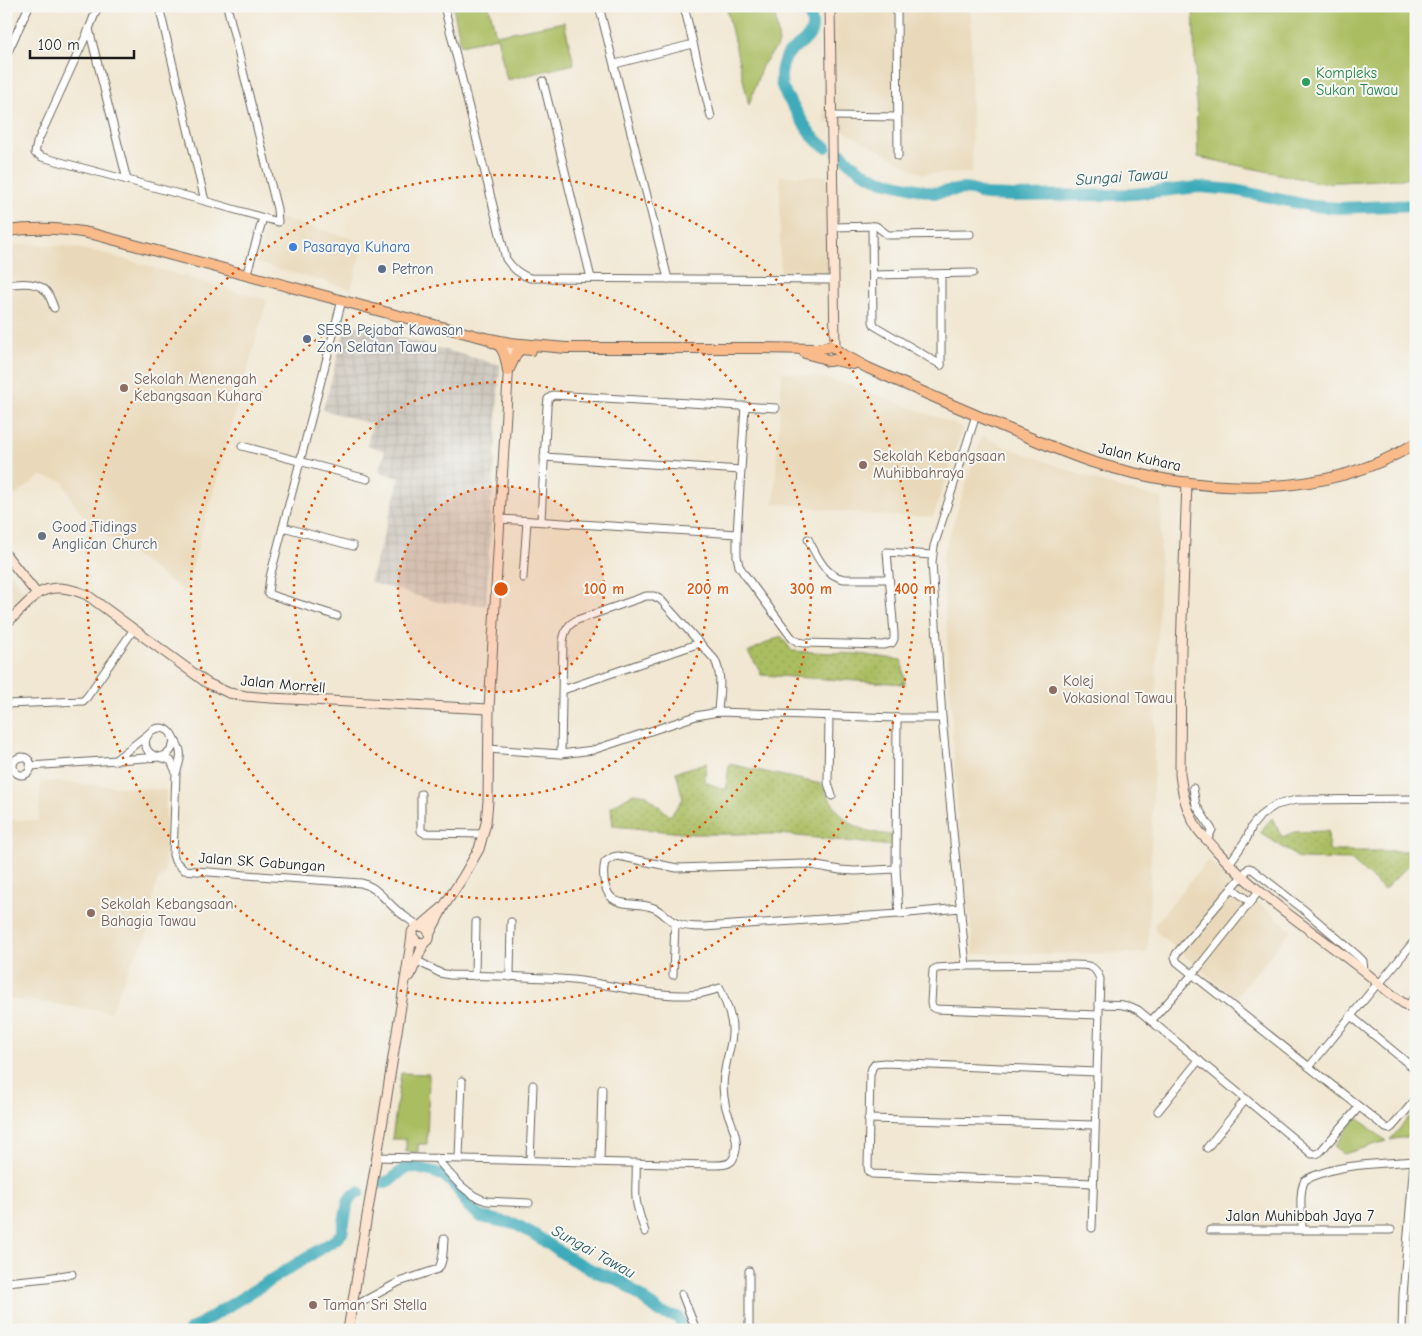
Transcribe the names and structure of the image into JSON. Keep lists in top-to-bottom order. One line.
{"streets":{"main road":["Jalan Kuhara"],"street":["Jalan Morrell","Jalan SK Gabungan","Jalan Muhibbah Jaya 7"]},"water":["Sungai Tawau"],"places":["Kompleks Sukan Tawau","Pasaraya Kuhara","Petron","SESB Pejabat Kawasan Zon Selatan Tawau","Sekolah Menengah Kebangsaan Kuhara","Sekolah Kebangsaan Muhibbahraya","Good Tidings Anglican Church","Kolej Vokasional Tawau","Sekolah Kebangsaan Bahagia Tawau","Taman Sri Stella"],"scale_bar":"100 m","rings":["100 m","200 m","300 m","400 m"]}
